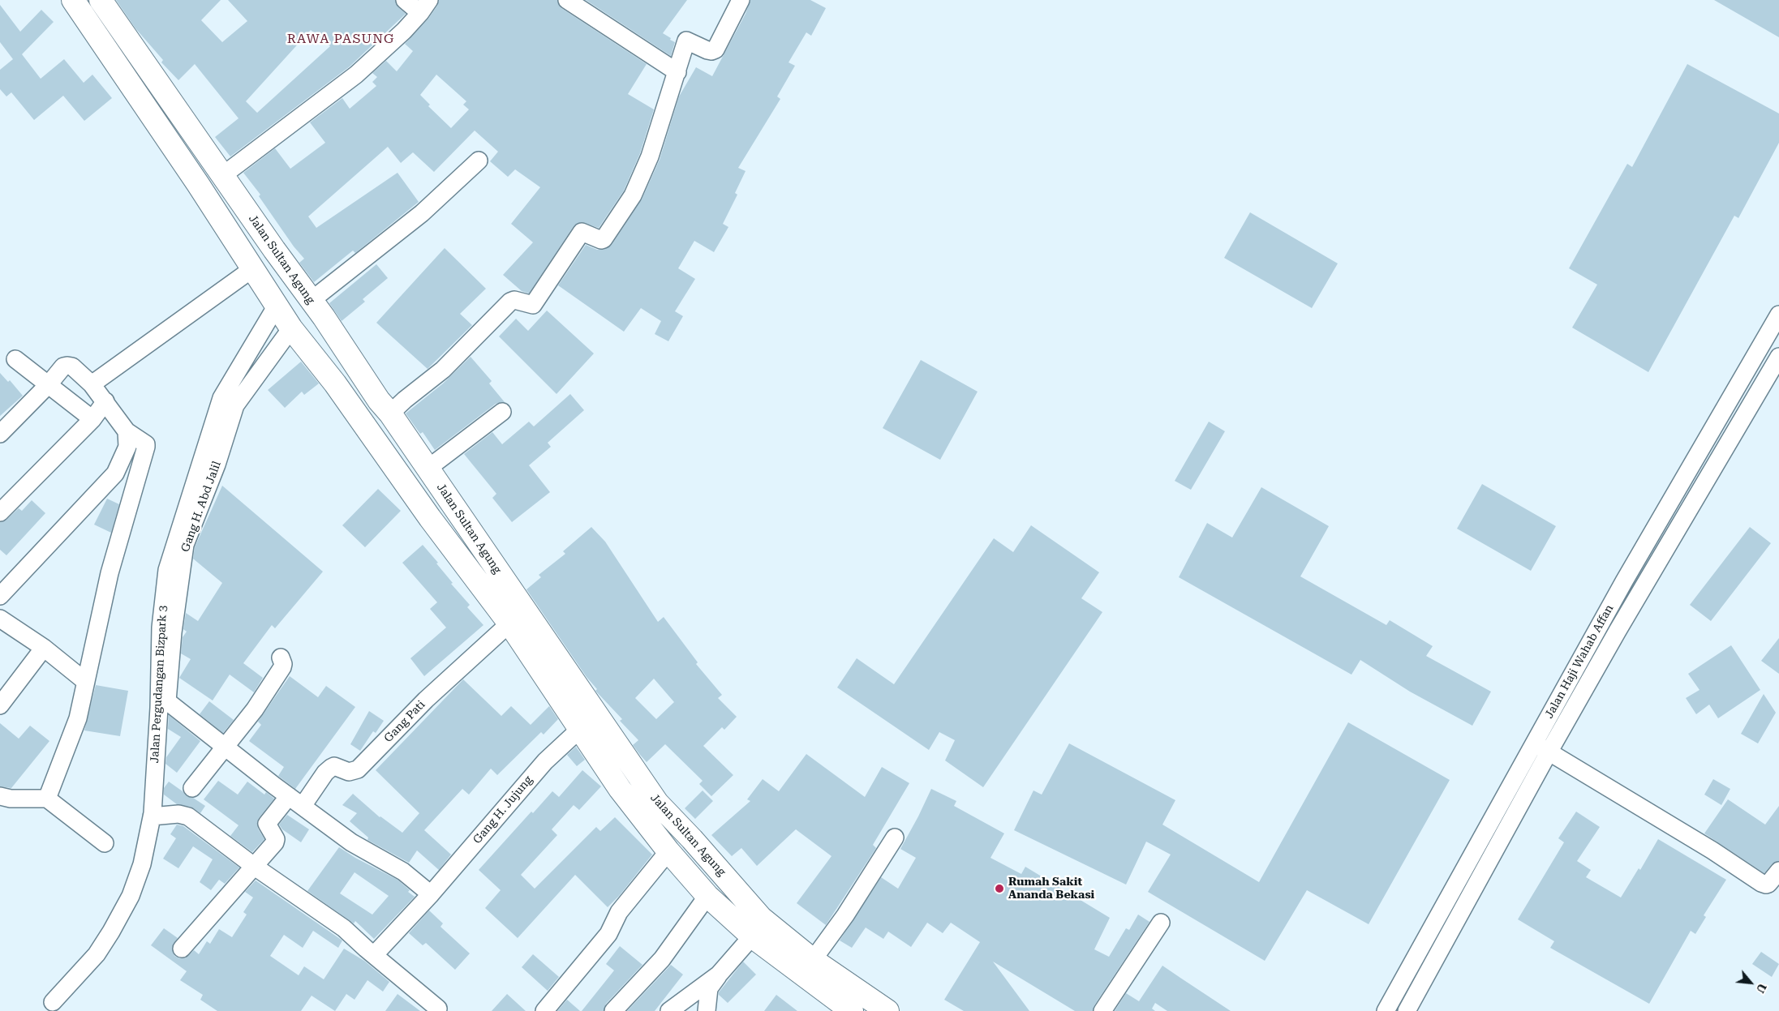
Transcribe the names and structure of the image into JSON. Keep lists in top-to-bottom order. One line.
{"streets":{"highway":["Jalan Sultan Agung"],"street":["Gang H. Abd Jalil","Jalan Haji Wahab Affan","Jalan Pergudangan Bizpark 3","Gang Pati","Gang H. Jujung"]},"crossings":[["Jalan Sultan Agung","Gang H. Abd Jalil"],["Jalan Sultan Agung","Jalan Pergudangan Bizpark 3"],["Jalan Sultan Agung","Gang Pati"],["Jalan Sultan Agung","Gang H. Jujung"]],"districts":["RAWA PASUNG"],"places":["Rumah Sakit Ananda Bekasi"],"north":"bottom right"}
